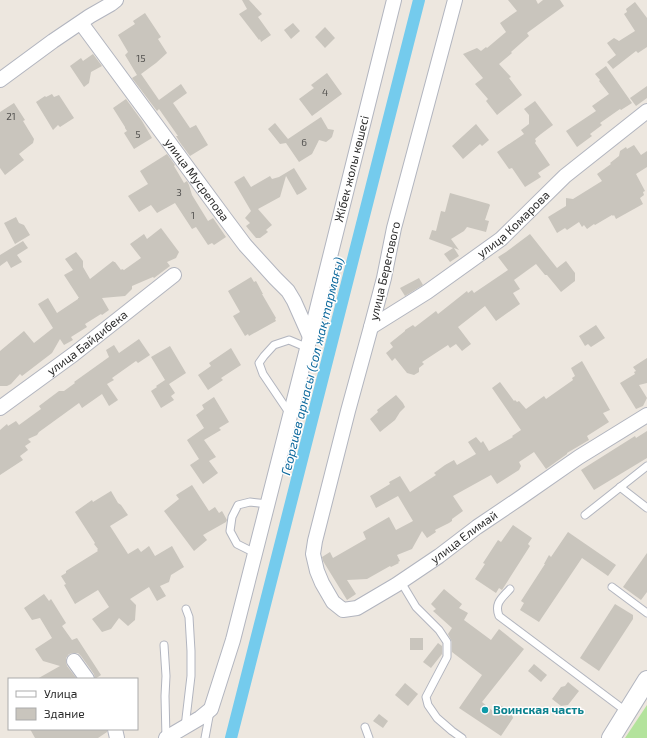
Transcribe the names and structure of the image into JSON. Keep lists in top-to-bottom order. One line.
{"streets":{"street":["Жібек жолы көшесі","улица Мусрепова","улица Комарова","улица Берегового","улица Байдибека","улица Елимай"]},"crossings":[["Жібек жолы көшесі","улица Мусрепова"],["улица Комарова","улица Берегового"],["улица Берегового","улица Елимай"]],"water":["Георгиев арнасы (сол жақ тармағы)"],"places":["Воинская часть"],"house_numbers":["15","4","21","5","6","3","1"],"legend":["Улица","Здание"]}
